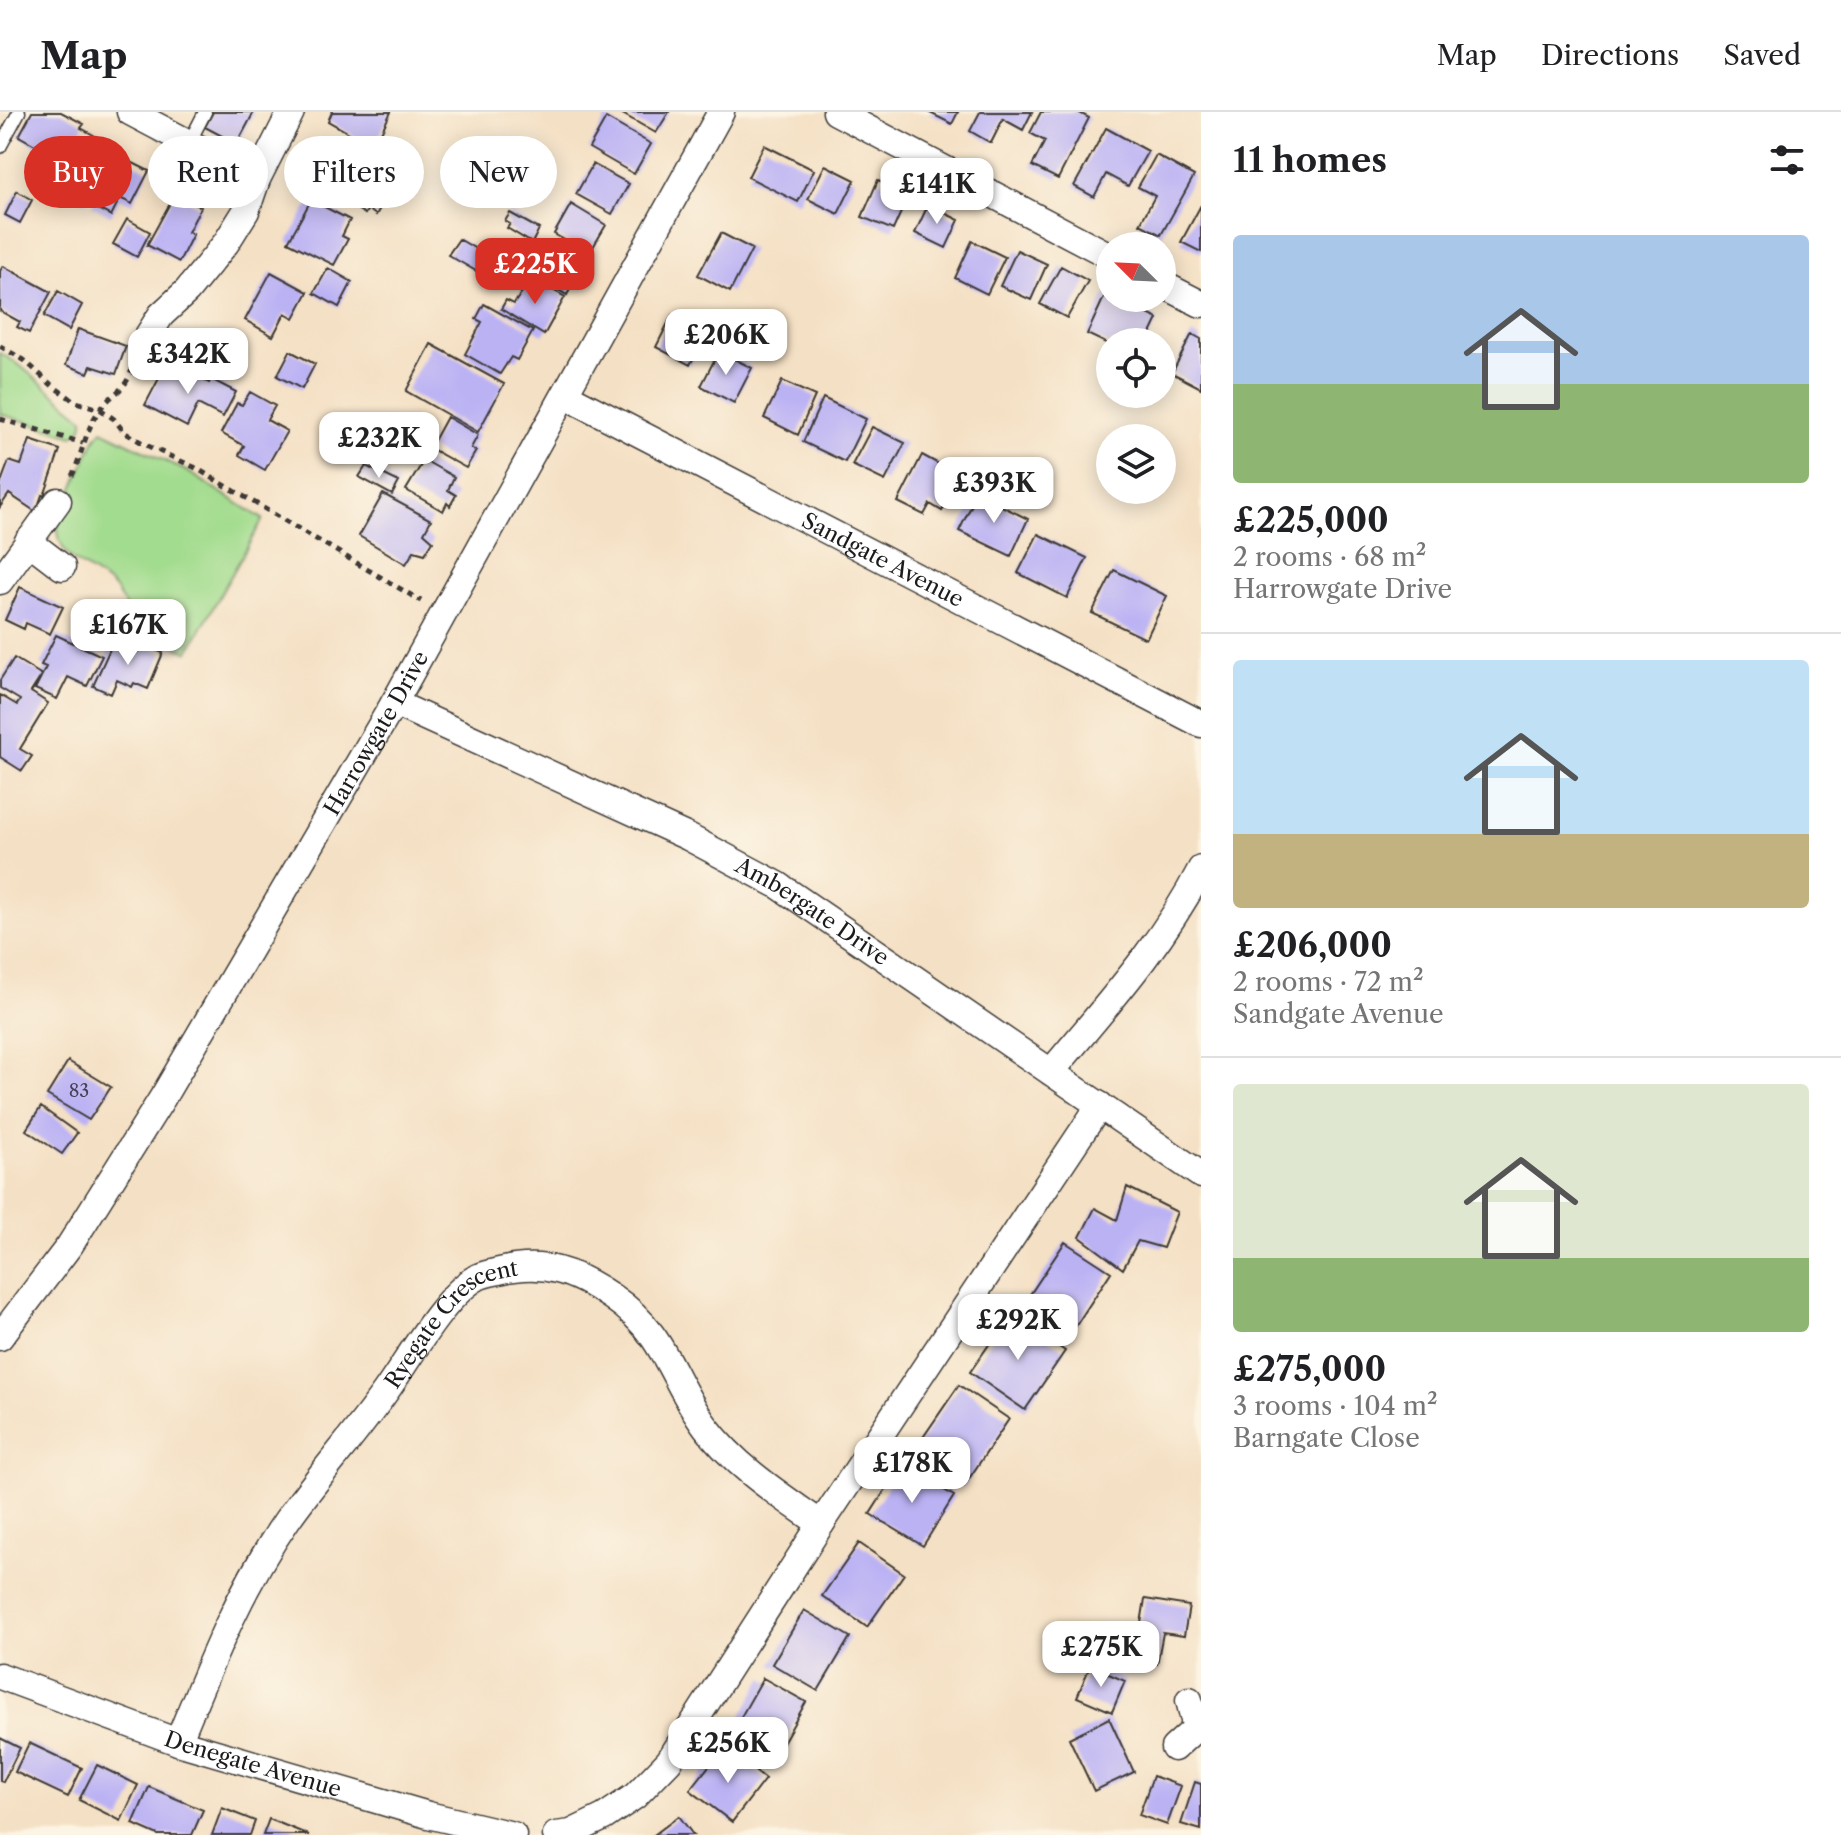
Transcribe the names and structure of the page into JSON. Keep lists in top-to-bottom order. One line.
{"streets":{"street":["Sandgate Avenue","Harrowgate Drive","Ambergate Drive","Ryegate Crescent","Denegate Avenue"]},"crossings":[["Sandgate Avenue","Harrowgate Drive"],["Harrowgate Drive","Ambergate Drive"],["Ryegate Crescent","Denegate Avenue"]],"house_numbers":["83"],"north":"top left","page":{"header":"Map","nav":["Map","Directions","Saved"],"heading":"11 homes","chip":["Buy","Rent","Filters","New"],"price":["£141K","£225K","£206K","£342K","£232K","£393K","£167K","£292K","£178K","£275K","£256K"],"list":[{"name":"£225,000","note":"2 rooms · 68 m² · Harrowgate Drive"},{"name":"£206,000","note":"2 rooms · 72 m² · Sandgate Avenue"},{"name":"£275,000","note":"3 rooms · 104 m² · Barngate Close"}]}}
